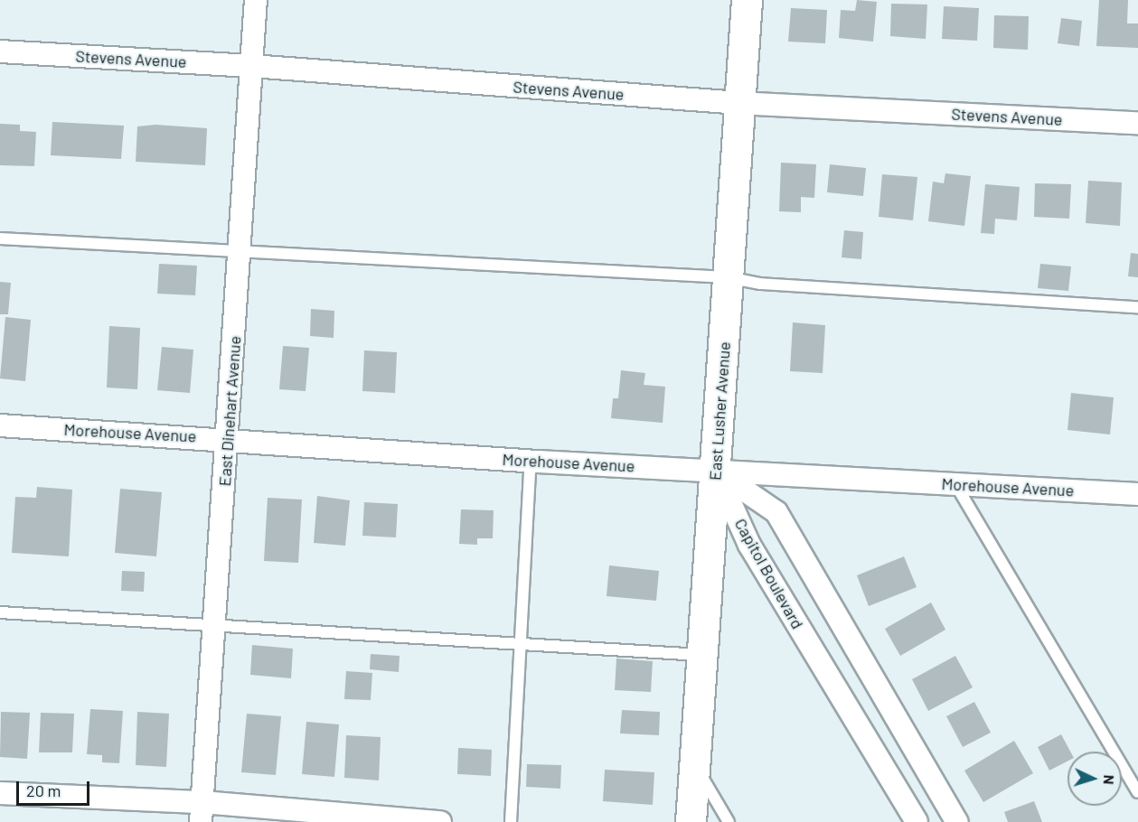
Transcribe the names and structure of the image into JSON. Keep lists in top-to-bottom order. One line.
{"streets":{"main road":["East Lusher Avenue"],"street":["Stevens Avenue","East Dinehart Avenue","Morehouse Avenue","Capitol Boulevard"]},"crossings":[["Stevens Avenue","East Dinehart Avenue"],["Stevens Avenue","East Lusher Avenue"],["East Dinehart Avenue","Morehouse Avenue"],["East Lusher Avenue","Morehouse Avenue"],["East Lusher Avenue","Capitol Boulevard"],["Morehouse Avenue","Capitol Boulevard"]],"scale_bar":"20 m","north":"right"}
